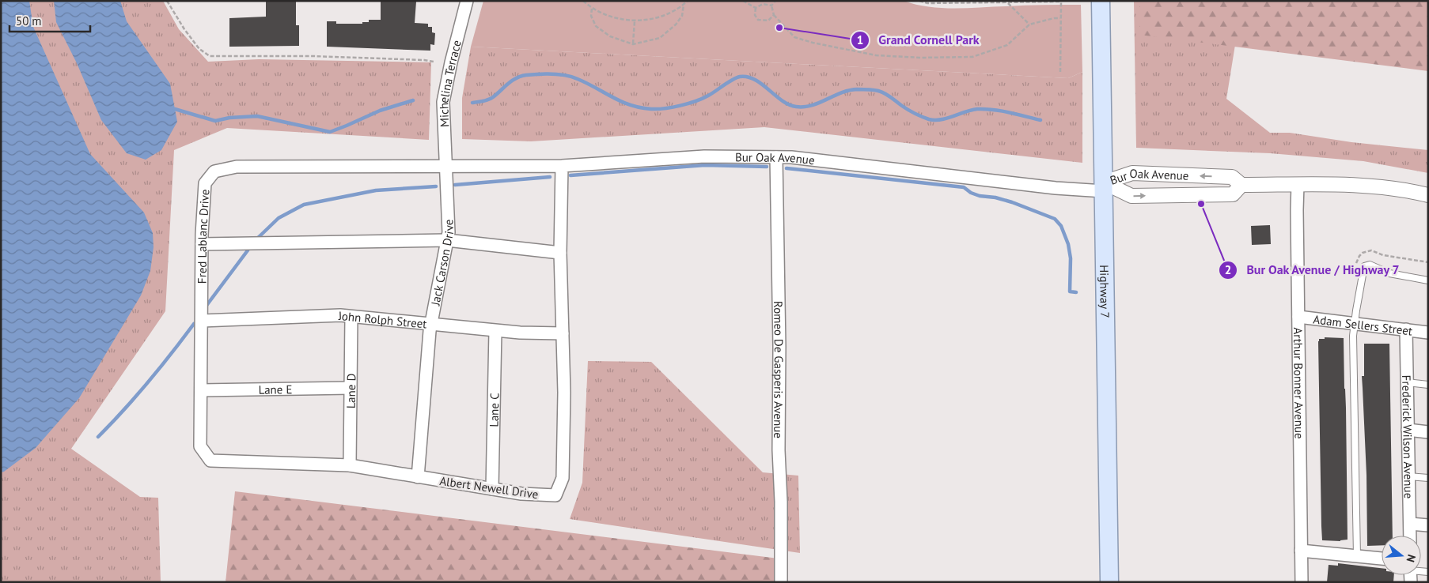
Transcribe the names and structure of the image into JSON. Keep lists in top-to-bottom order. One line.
{"streets":{"main road":["Highway 7"],"street":["Michelina Terrace","Bur Oak Avenue","Fred Lablanc Drive","Jack Carson Drive","John Rolph Street","Adam Sellers Street","Romeo De Gasperis Avenue","Arthur Bonner Avenue","Lane E","Lane D","Lane C","Frederick Wilson Avenue","Albert Newell Drive"]},"crossings":[["Michelina Terrace","Bur Oak Avenue"],["Michelina Terrace","Fred Lablanc Drive"],["Michelina Terrace","Jack Carson Drive"],["Bur Oak Avenue","Fred Lablanc Drive"],["Bur Oak Avenue","Jack Carson Drive"],["Bur Oak Avenue","Highway 7"],["Bur Oak Avenue","Romeo De Gasperis Avenue"],["Bur Oak Avenue","Arthur Bonner Avenue"],["Bur Oak Avenue","Albert Newell Drive"],["Fred Lablanc Drive","Jack Carson Drive"],["Fred Lablanc Drive","John Rolph Street"],["Fred Lablanc Drive","Lane E"],["Fred Lablanc Drive","Albert Newell Drive"],["Jack Carson Drive","John Rolph Street"],["Jack Carson Drive","Albert Newell Drive"],["John Rolph Street","Lane D"],["John Rolph Street","Lane C"],["John Rolph Street","Albert Newell Drive"],["Adam Sellers Street","Arthur Bonner Avenue"],["Adam Sellers Street","Frederick Wilson Avenue"],["Lane E","Lane D"],["Lane D","Albert Newell Drive"],["Lane C","Albert Newell Drive"]],"places":["Grand Cornell Park","Bur Oak Avenue / Highway 7"],"scale_bar":"50 m","north":"right"}
